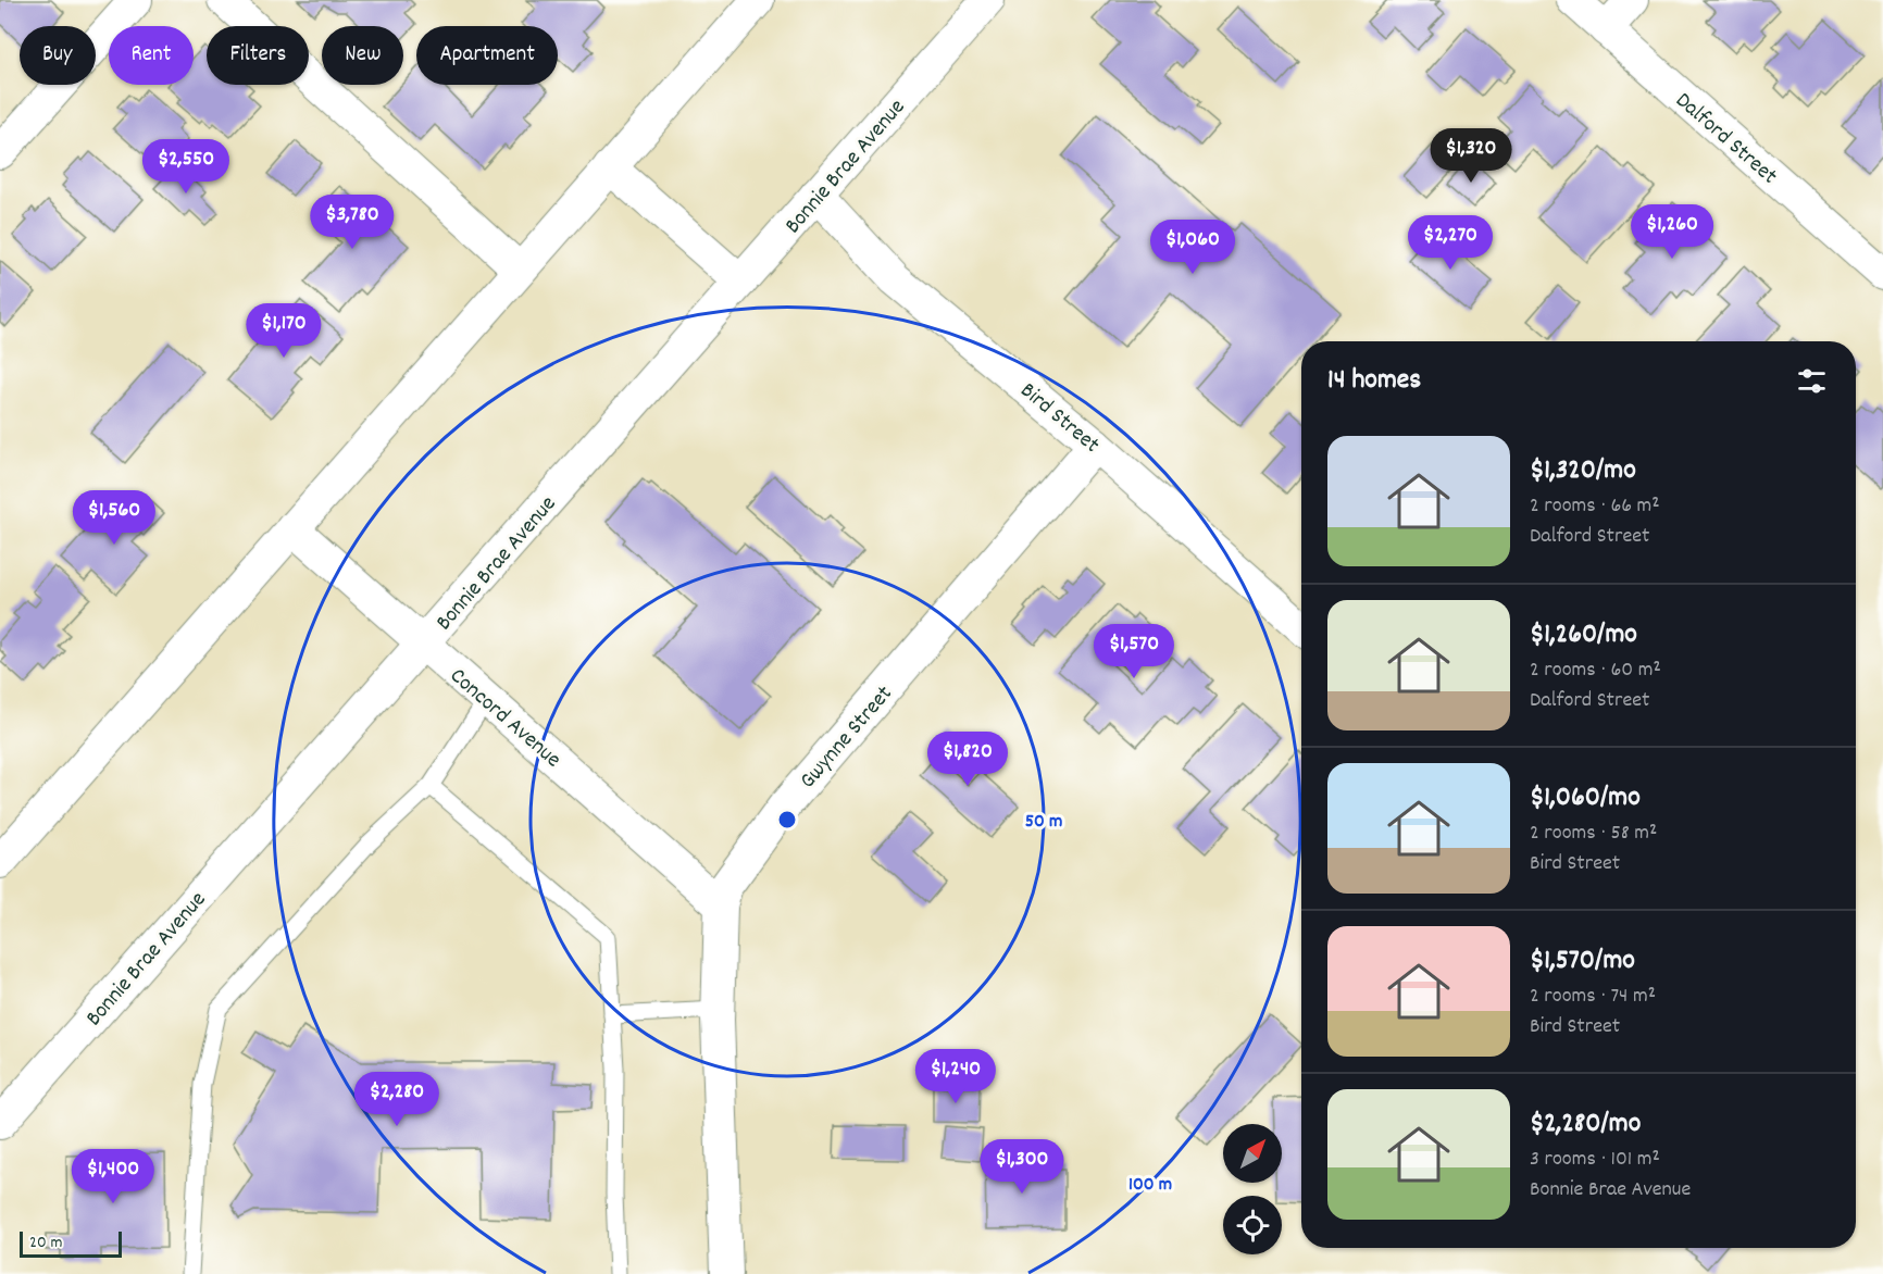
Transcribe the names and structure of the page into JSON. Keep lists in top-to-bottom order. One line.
{"streets":{"street":["Dalford Street","Bonnie Brae Avenue","Bird Street","Concord Avenue","Gwynne Street"]},"crossings":[["Bonnie Brae Avenue","Bird Street"],["Bonnie Brae Avenue","Concord Avenue"],["Bird Street","Gwynne Street"],["Concord Avenue","Gwynne Street"]],"scale_bar":"20 m","north":"top right","page":{"chip":["Buy","Rent","Filters","New","Apartment"],"price":["$1,320","$2,550","$3,780","$1,260","$2,270","$1,060","$1,170","$1,560","$1,570","$1,820","$1,240","$2,280","$1,300","$1,400"],"heading":"14 homes","list":[{"name":"$1,320/mo","note":"2 rooms · 66 m² · Dalford Street"},{"name":"$1,260/mo","note":"2 rooms · 60 m² · Dalford Street"},{"name":"$1,060/mo","note":"2 rooms · 58 m² · Bird Street"},{"name":"$1,570/mo","note":"2 rooms · 74 m² · Bird Street"},{"name":"$2,280/mo","note":"3 rooms · 101 m² · Bonnie Brae Avenue"}],"scale":"20 m"},"rings":["50 m","100 m"]}
